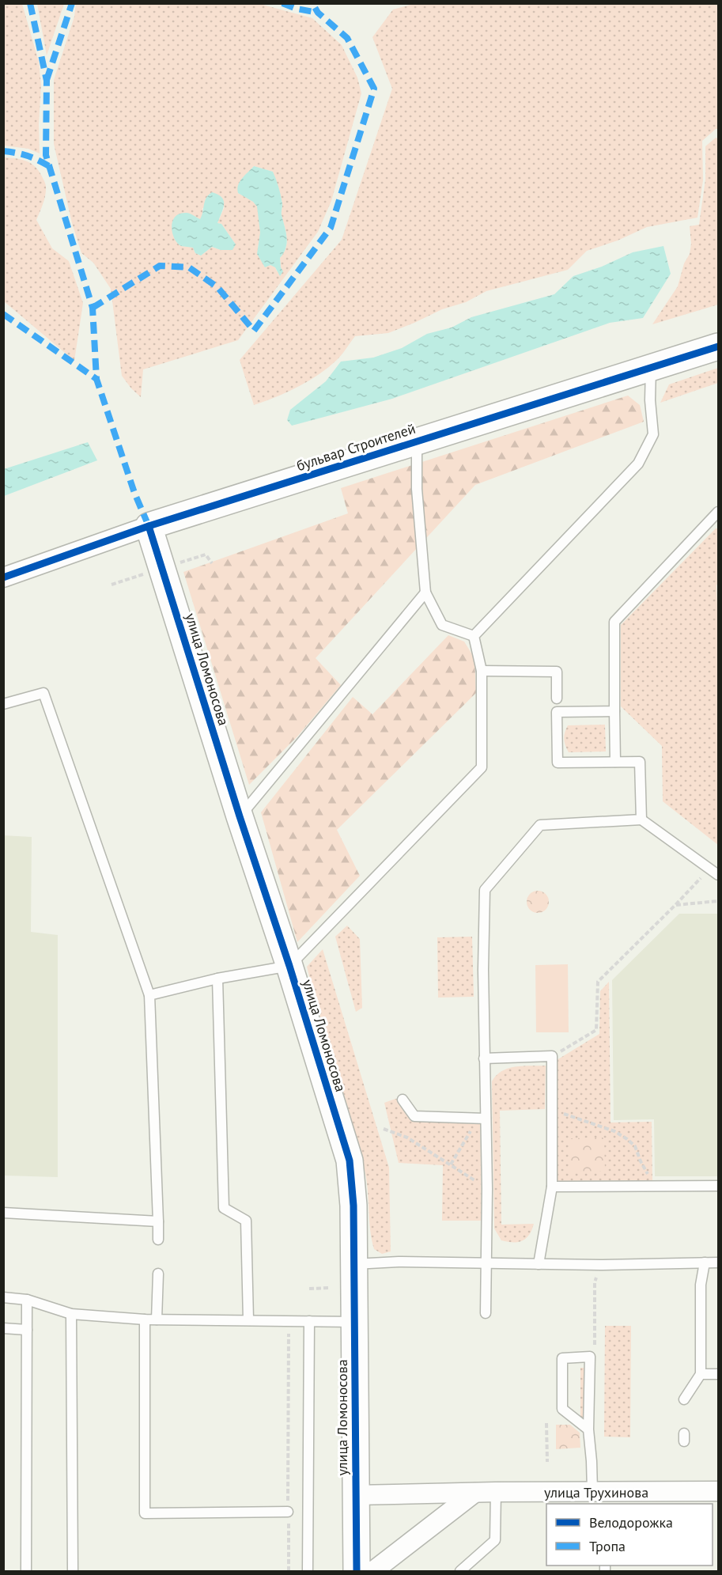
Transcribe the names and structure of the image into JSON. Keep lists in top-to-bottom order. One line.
{"streets":{"street":["бульвар Строителей","улица Ломоносова","улица Трухинова"]},"crossings":[["бульвар Строителей","улица Ломоносова"],["улица Ломоносова","улица Трухинова"]],"legend":["Велодорожка","Тропа"]}
